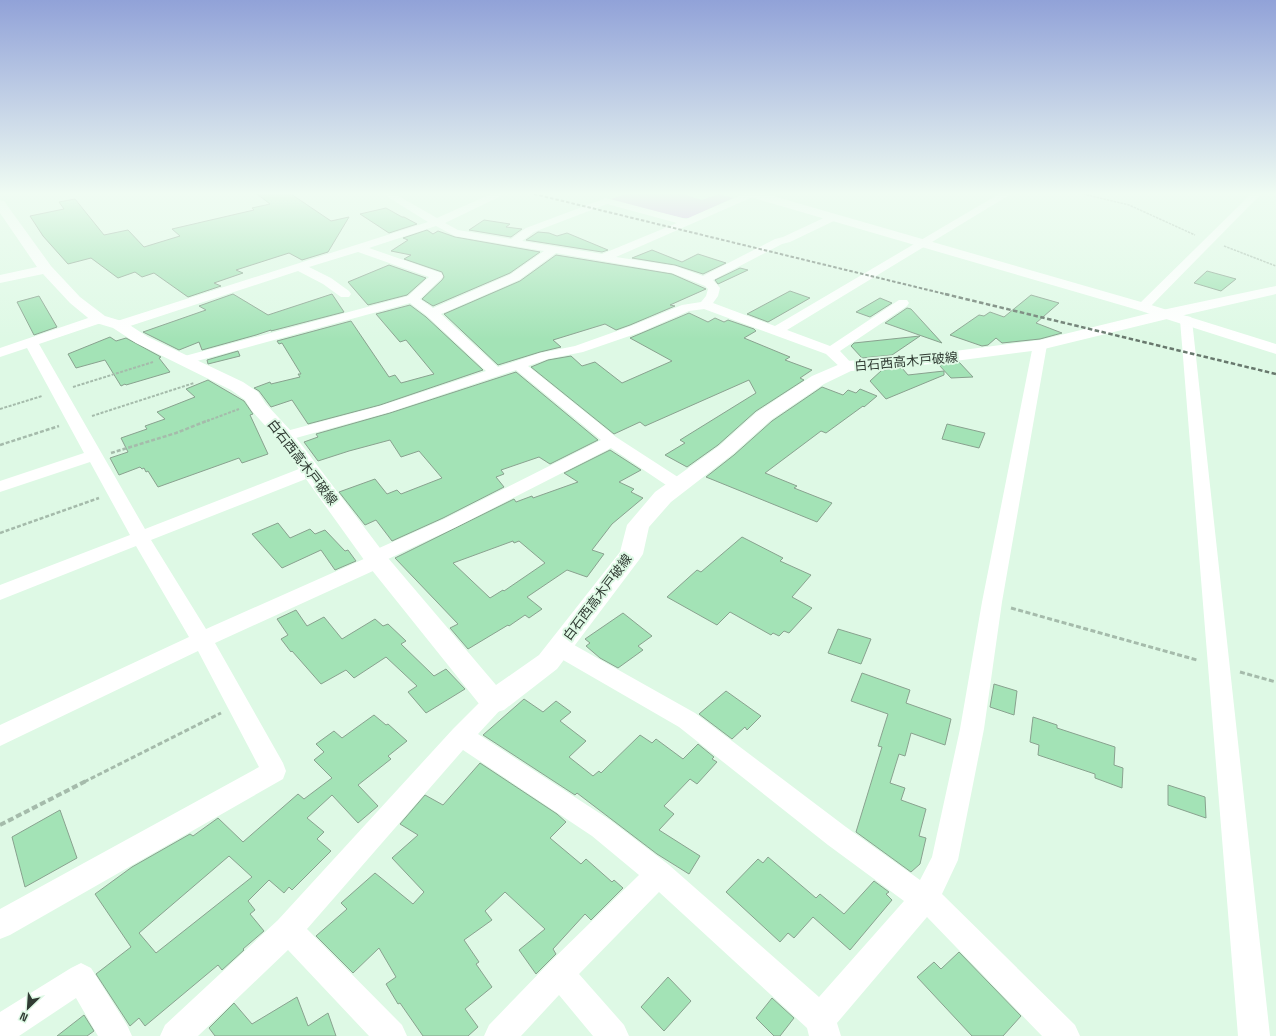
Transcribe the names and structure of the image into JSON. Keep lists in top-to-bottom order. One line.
{"streets":{"main road":["白石西高木戸破線"]},"north":"bottom left"}
